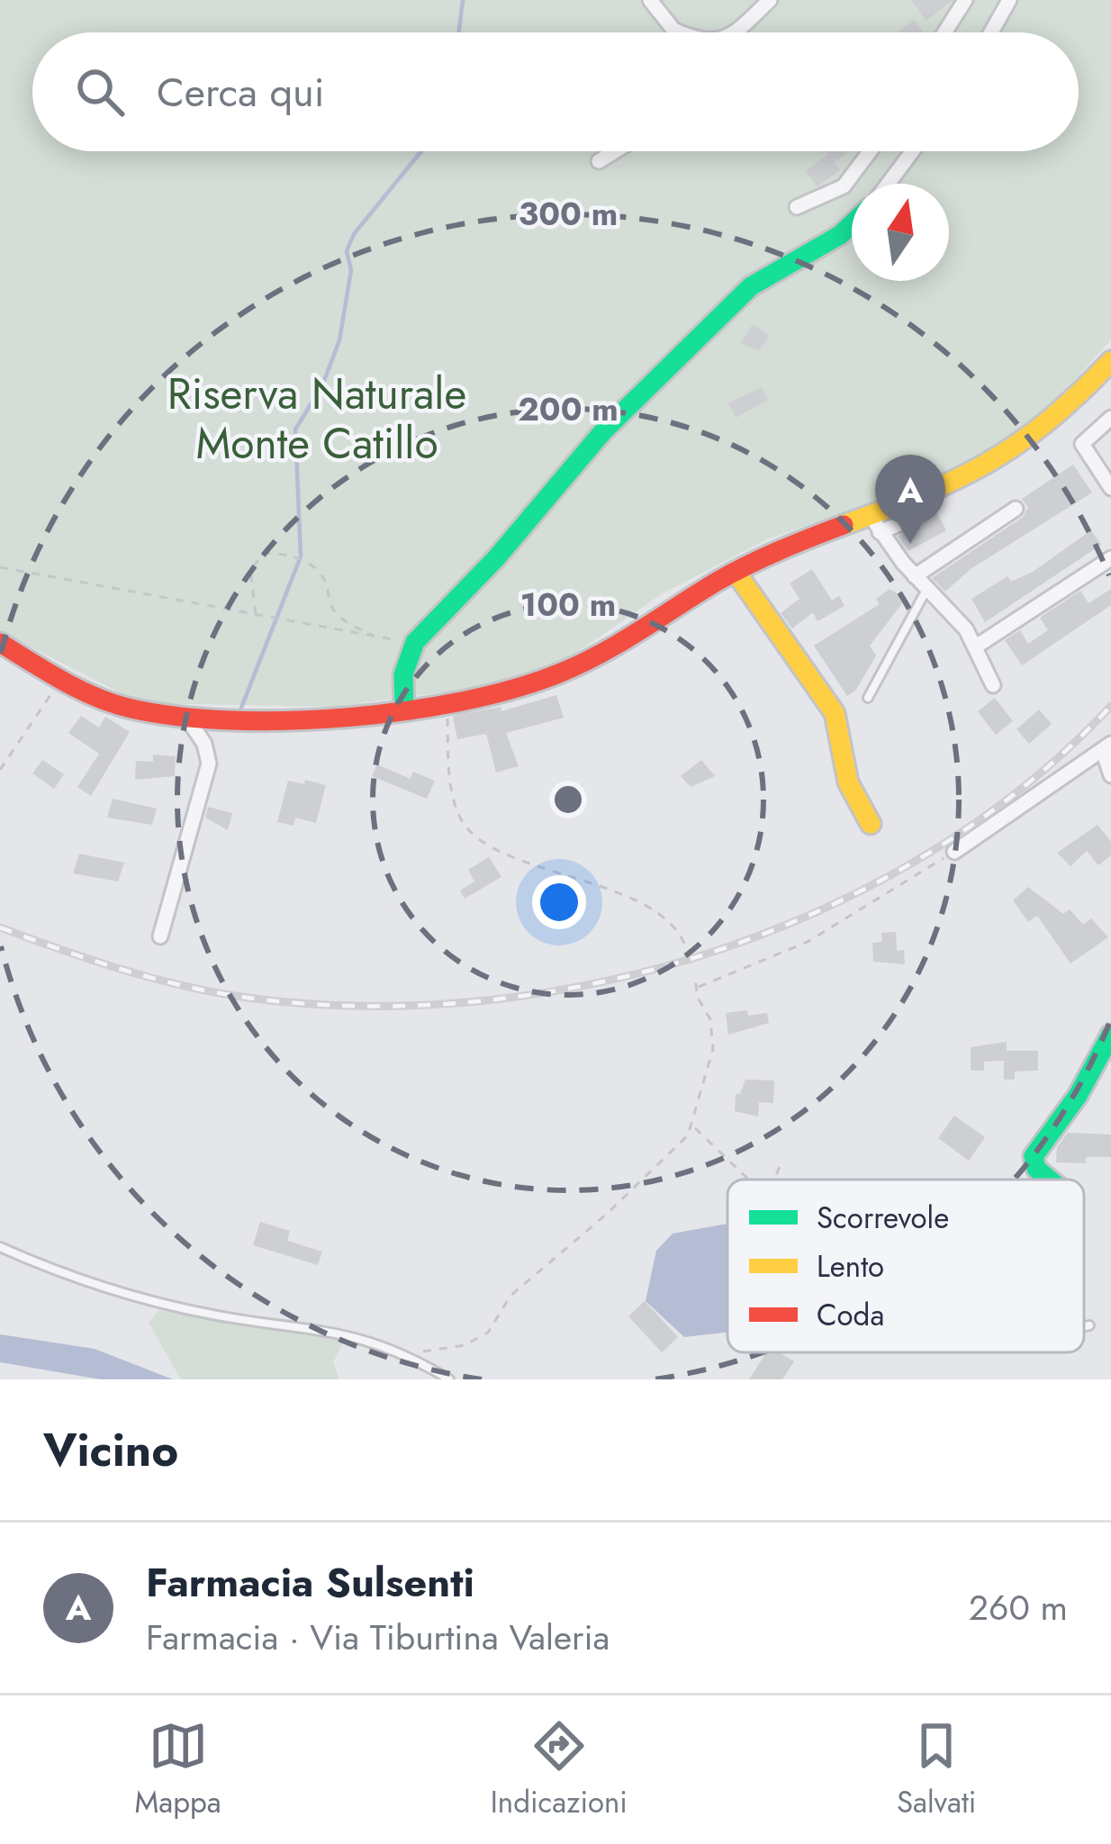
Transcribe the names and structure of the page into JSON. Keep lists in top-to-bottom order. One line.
{"parks":["Riserva Naturale Monte Catillo"],"legend":["Scorrevole","Lento","Coda"],"north":"top","page":{"search":"Cerca qui","pins":"A","heading":"Vicino","list":[{"mark":"A","name":"Farmacia Sulsenti","note":"Farmacia · Via Tiburtina Valeria","value":"260 m"}],"nav":["Mappa","Indicazioni","Salvati"]},"rings":["300 m","200 m","100 m"]}
